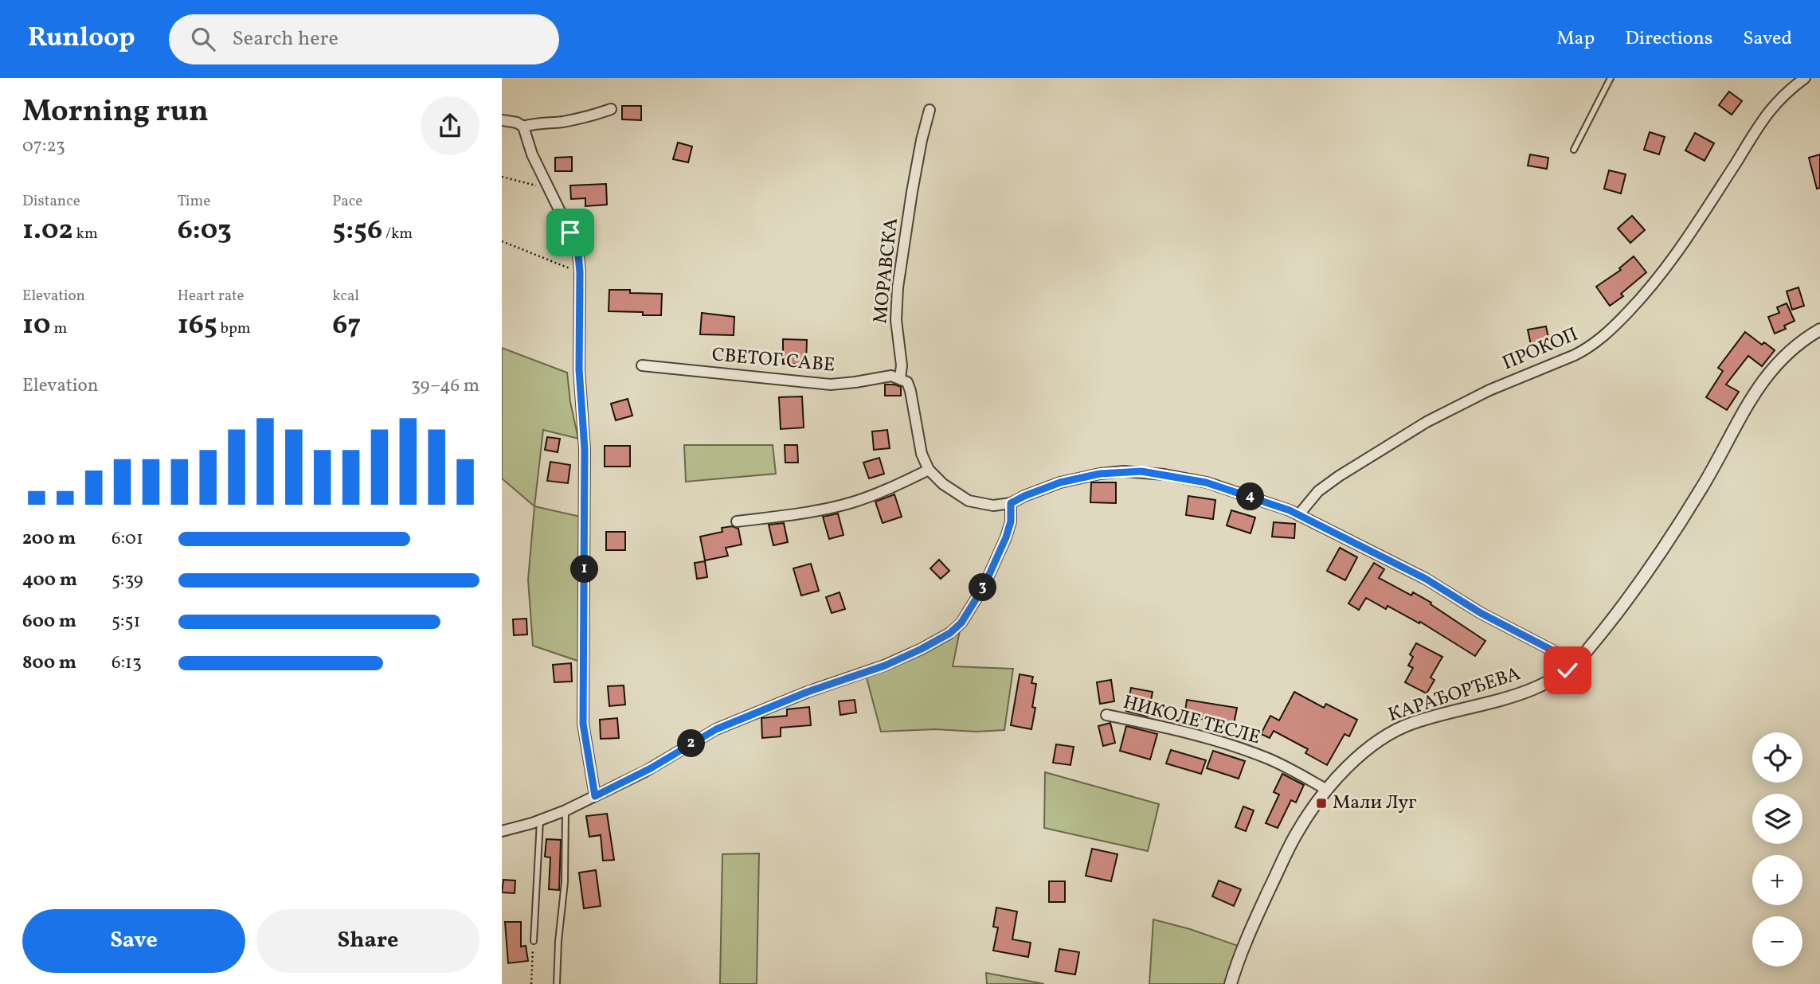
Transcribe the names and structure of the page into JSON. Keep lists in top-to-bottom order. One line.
{"streets":{"street":["МОРАВСКА","ПРОКОП","СВЕТОГ САВЕ","КАРАЂОРЂЕВА","НИКОЛЕ ТЕСЛЕ"]},"crossings":[["МОРАВСКА","СВЕТОГ САВЕ"],["КАРАЂОРЂЕВА","НИКОЛЕ ТЕСЛЕ"]],"places":{"transit":["Мали Луг"]},"page":{"header":"Runloop","search":"Search here","nav":["Map","Directions","Saved"],"heading":["Morning run","07:23"],"stats":[["Distance","1.02 km"],["Time","6:03"],["Pace","5:56 /km"],["Elevation","10 m"],["Heart rate","165 bpm"],["kcal","67"]],"chart":["Elevation","39–46 m"],"pins":["4","1","3","2"],"list":[{"name":"200 m","note":"6:01"},{"name":"400 m","note":"5:39"},{"name":"600 m","note":"5:51"},{"name":"800 m","note":"6:13"}],"map_buttons":["+","−"],"buttons":["Save","Share"]}}
